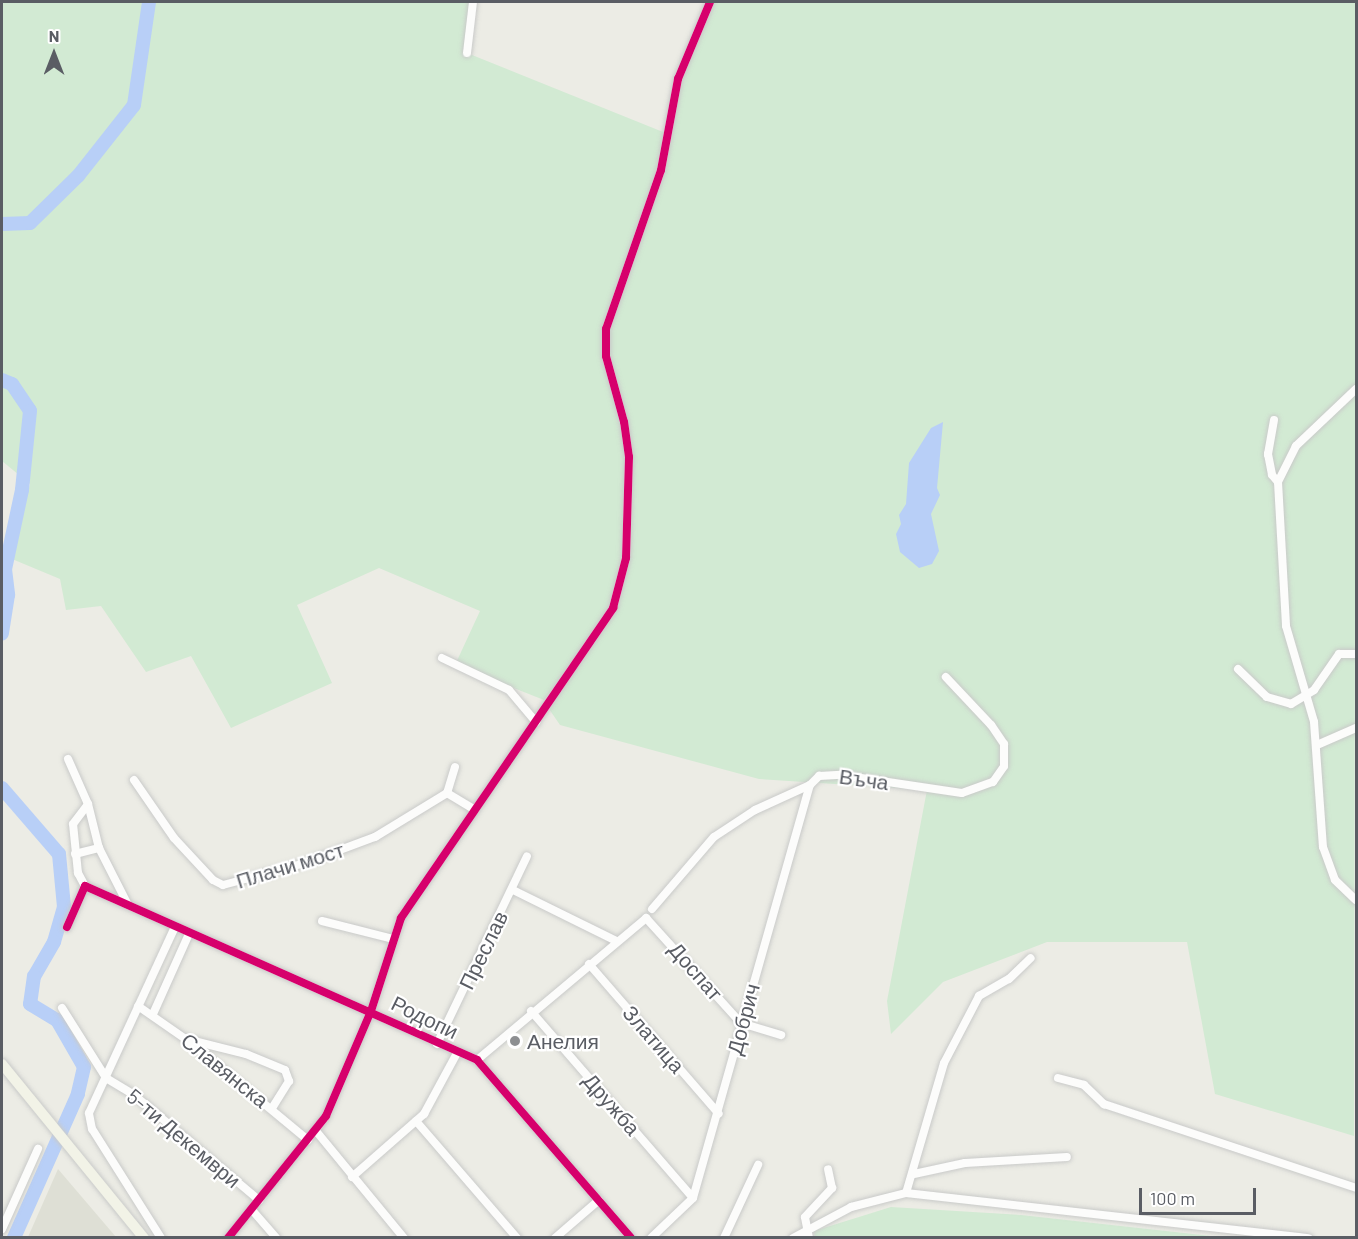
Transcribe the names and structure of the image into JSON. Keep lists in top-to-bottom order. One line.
{"streets":{"street":["Въча","Плачи мост","Преслав","Доспат","Родопи","Добрич","Златица","Славянска","Дружба","5-ти Декември"]},"crossings":[["Въча","Добрич"],["Преслав","Родопи"],["Доспат","Добрич"],["Добрич","Златица"],["Добрич","Дружба"]],"places":["Анелия"],"scale_bar":"100 m","north":"top"}
